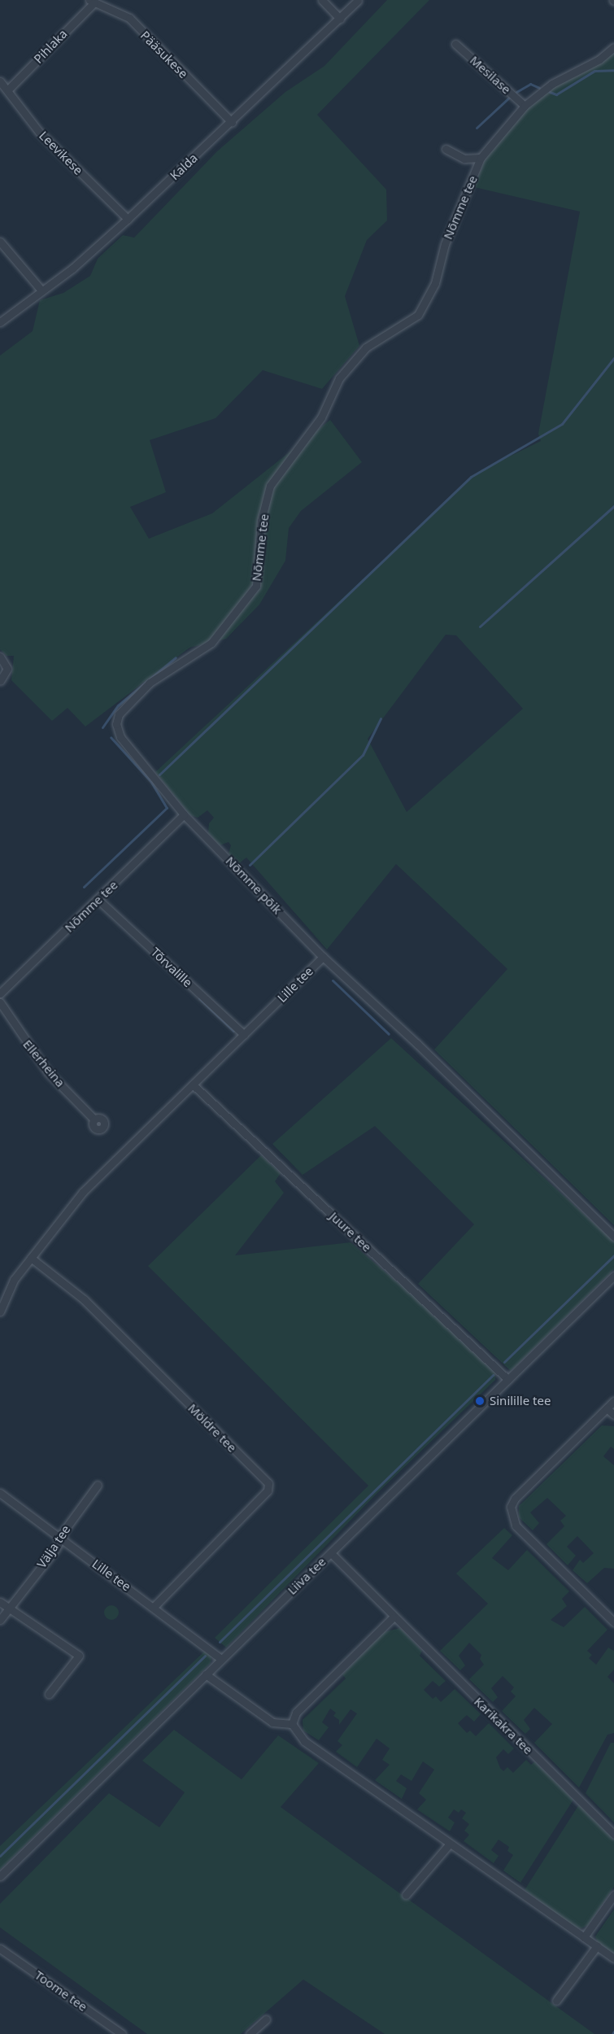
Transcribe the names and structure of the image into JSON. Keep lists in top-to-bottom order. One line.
{"streets":{"street":["Pihlaka","Pääsukese","Mesilase","Leevikese","Kalda","Nõmme tee","Nõmme põik","Tõrvalille","Lille tee","Ellerheina","Juure tee","Möldre tee","Välja tee","Liiva tee","Karikakra tee","Toome tee"]},"crossings":[["Pihlaka","Pääsukese"],["Pihlaka","Leevikese"],["Pääsukese","Kalda"],["Mesilase","Nõmme tee"],["Leevikese","Kalda"],["Nõmme tee","Nõmme põik"],["Nõmme tee","Tõrvalille"],["Nõmme põik","Lille tee"],["Tõrvalille","Lille tee"],["Lille tee","Juure tee"],["Lille tee","Möldre tee"],["Lille tee","Välja tee"],["Lille tee","Liiva tee"],["Juure tee","Liiva tee"],["Liiva tee","Karikakra tee"]],"places":["Sinilille tee"]}
